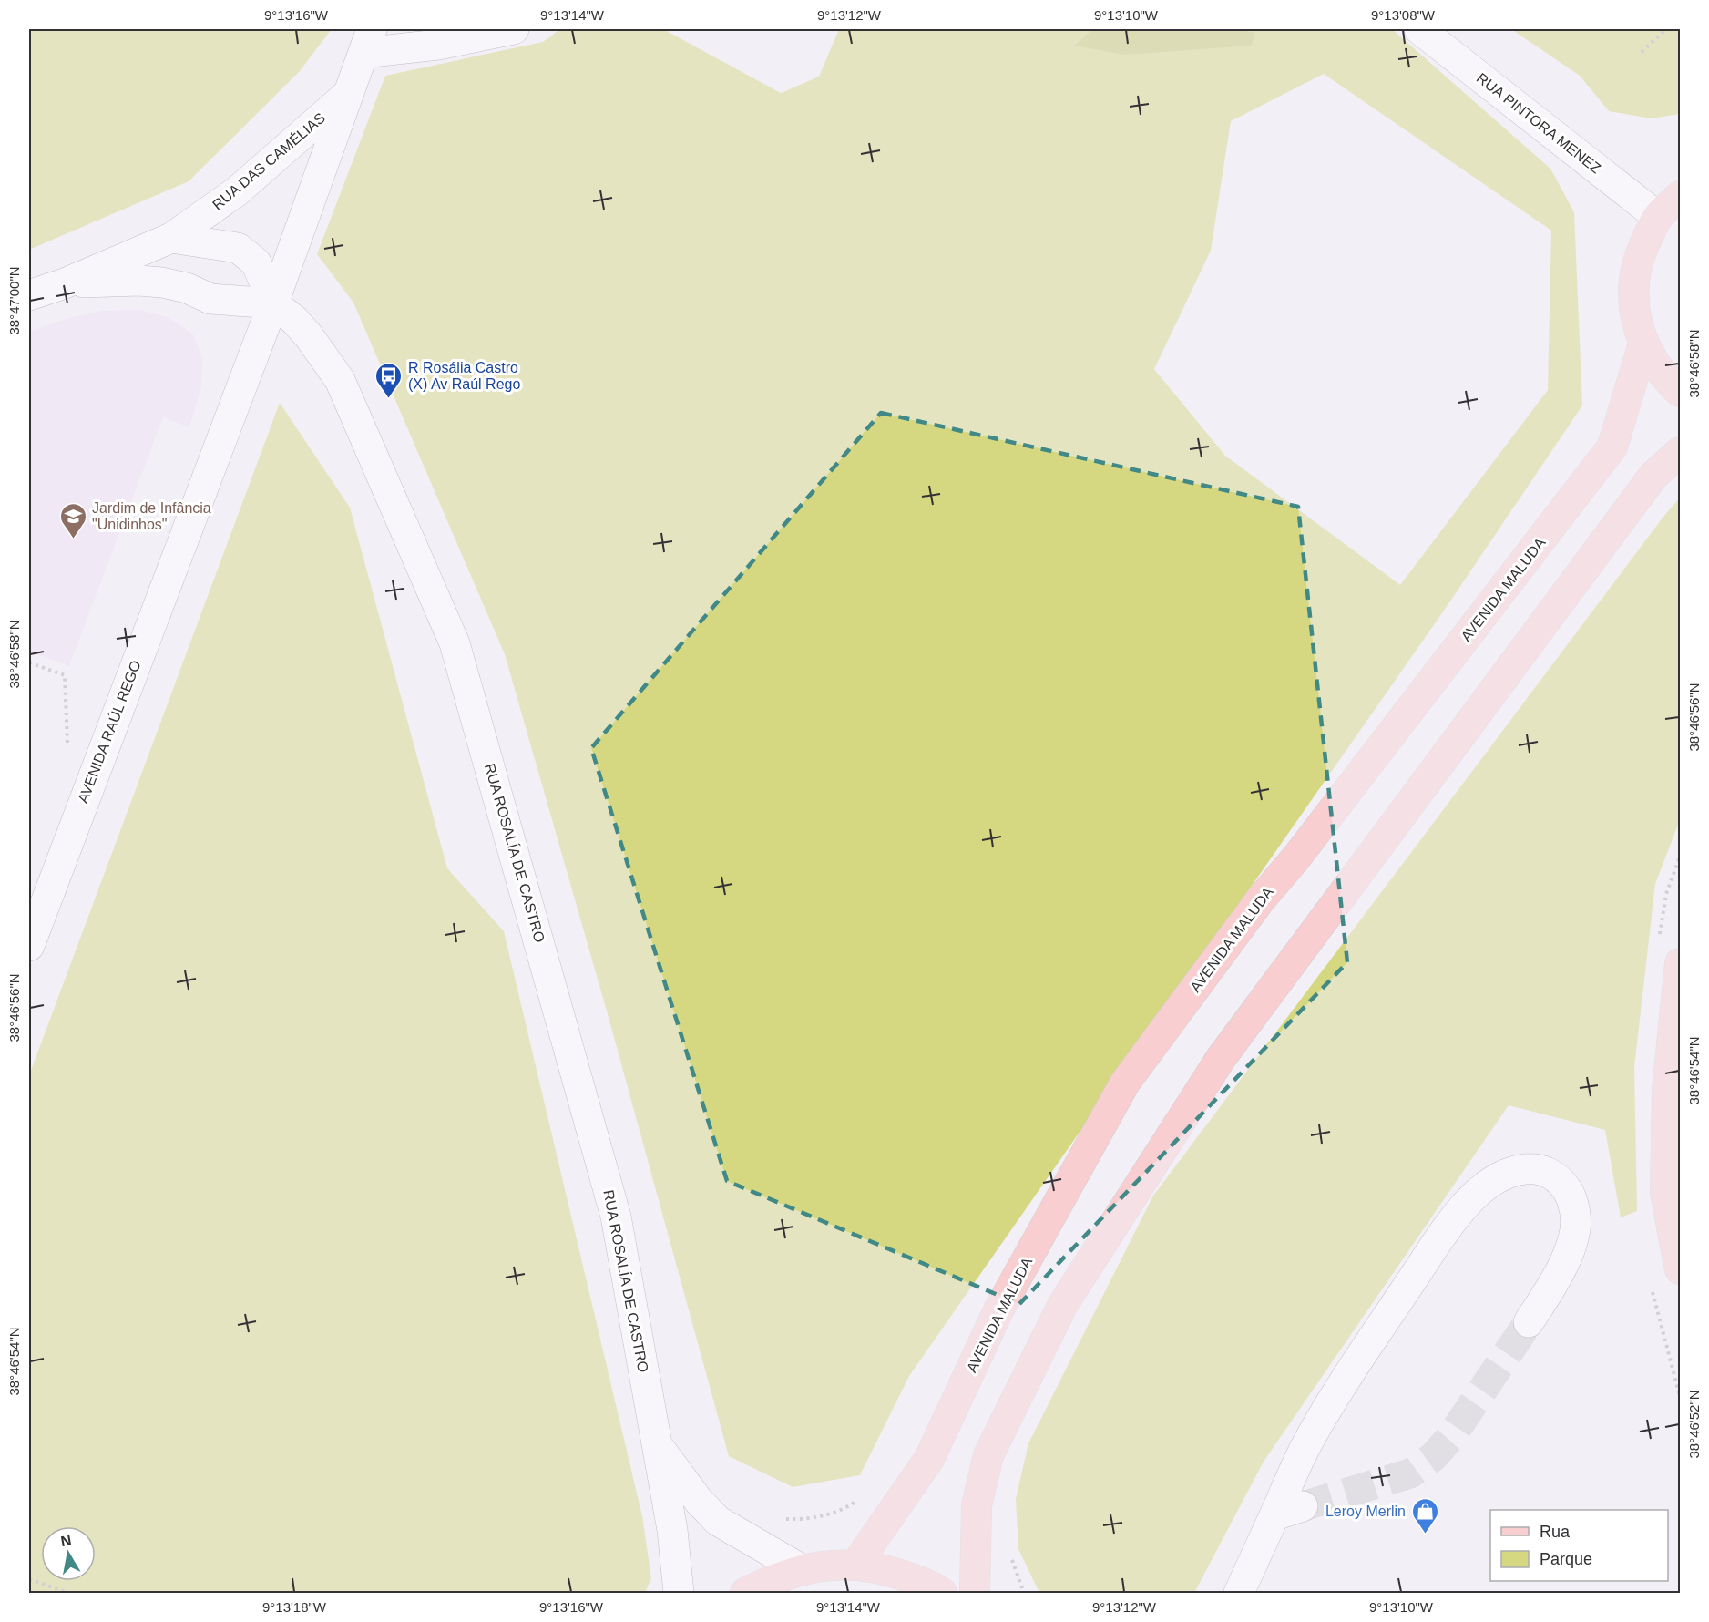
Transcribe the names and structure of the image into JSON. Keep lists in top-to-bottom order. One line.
{"streets":{"main road":["AVENIDA MALUDA"],"street":["RUA PINTORA MENEZ","RUA DAS CAMÉLIAS","AVENIDA RAÚL REGO","RUA ROSALÍA DE CASTRO"]},"crossings":[["RUA DAS CAMÉLIAS","AVENIDA RAÚL REGO"],["RUA DAS CAMÉLIAS","RUA ROSALÍA DE CASTRO"],["AVENIDA RAÚL REGO","RUA ROSALÍA DE CASTRO"]],"places":{"bus stop":["R Rosália Castro (X) Av Raúl Rego"],"school or university":["Jardim de Infância \"Unidinhos\""],"shop":["Leroy Merlin"]},"legend":["Rua","Parque"],"north":"top","coordinates":["9°13'16\"W","9°13'14\"W","9°13'12\"W","9°13'10\"W","9°13'08\"W","38°47'00\"N","38°46'58\"N","38°46'56\"N","38°46'54\"N","38°46'52\"N","9°13'18\"W"]}
